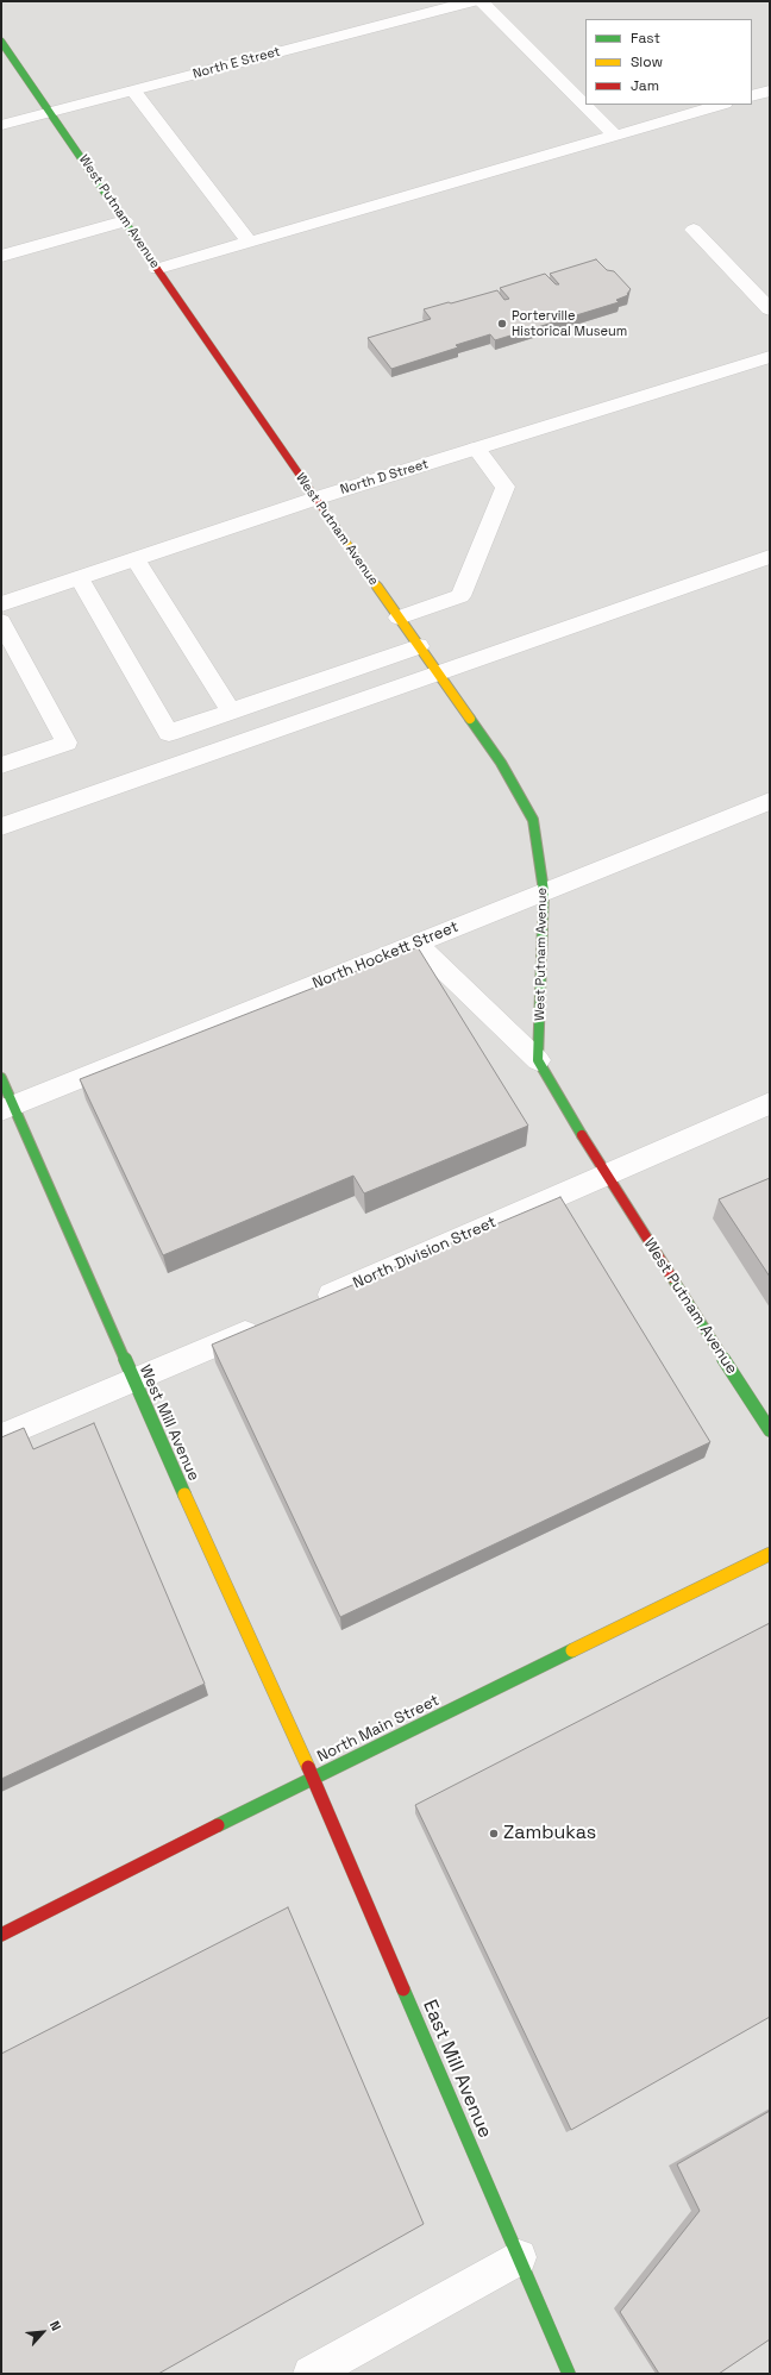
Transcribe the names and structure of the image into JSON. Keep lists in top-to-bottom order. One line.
{"streets":{"street":["North E Street","West Putnam Avenue","North D Street","North Hockett Street","North Division Street","West Mill Avenue","North Main Street","East Mill Avenue"]},"crossings":[["North E Street","West Putnam Avenue"],["West Putnam Avenue","North D Street"],["West Putnam Avenue","North Hockett Street"],["West Putnam Avenue","North Division Street"],["North Hockett Street","West Mill Avenue"],["West Mill Avenue","North Main Street"],["West Mill Avenue","East Mill Avenue"],["North Main Street","East Mill Avenue"]],"places":["Porterville Historical Museum","Zambukas"],"legend":["Fast","Slow","Jam"],"north":"top right"}
